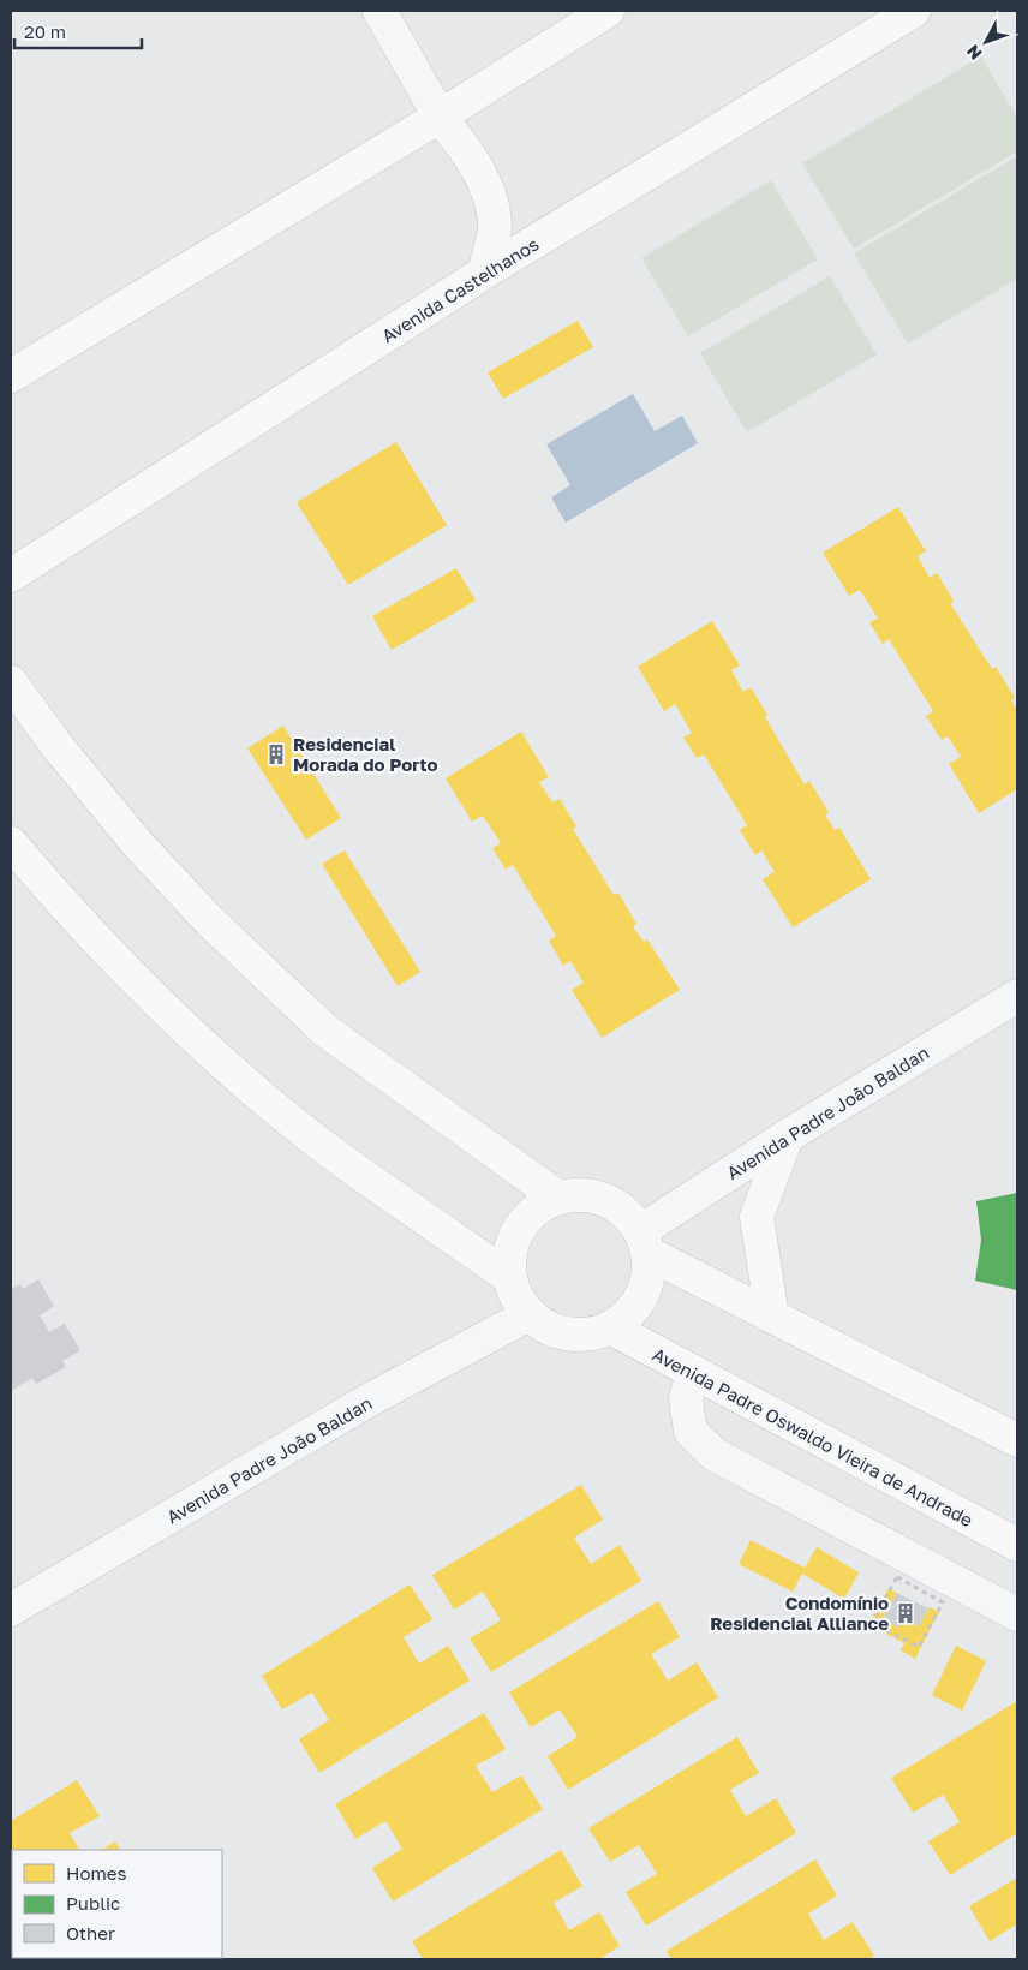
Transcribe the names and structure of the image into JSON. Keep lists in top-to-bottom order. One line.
{"streets":{"street":["Avenida Castelhanos","Avenida Padre João Baldan","Avenida Padre Oswaldo Vieira de Andrade"]},"crossings":[["Avenida Padre João Baldan","Avenida Padre Oswaldo Vieira de Andrade"]],"places":{"building":["Residencial Morada do Porto","Condomínio Residencial Alliance"]},"legend":["Homes","Public","Other"],"scale_bar":"20 m","north":"bottom left"}
